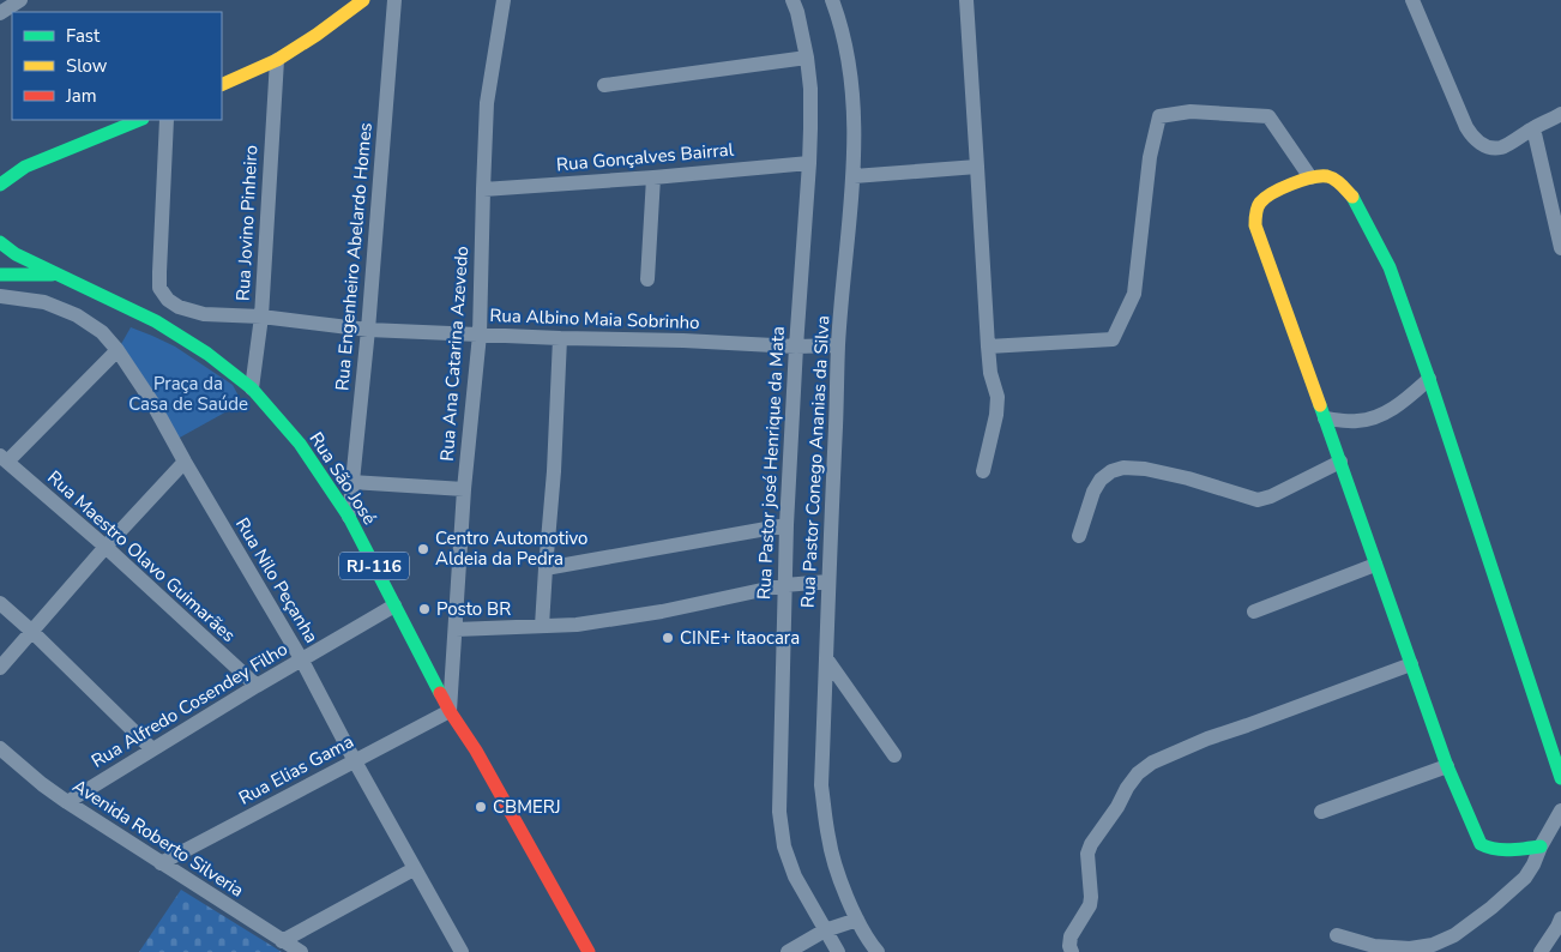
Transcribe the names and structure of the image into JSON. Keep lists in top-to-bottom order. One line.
{"streets":{"street":["Rua Gonçalves Bairral","Rua Jovino Pinheiro","Rua Engenheiro Abelardo Homes","Rua Albino Maia Sobrinho","Rua Ana Catarina Azevedo","Rua Pastor Conego Ananias da Silva","Rua Pastor josé Henrique da Mata","Rua São José","Rua Maestro Olavo Guimarães","RJ-116","Rua Nilo Peçanha","Rua Alfredo Cosendey Filho","Rua Elias Gama","Avenida Roberto Silveria"]},"crossings":[["Rua Gonçalves Bairral","Rua Ana Catarina Azevedo"],["Rua Gonçalves Bairral","Rua Pastor josé Henrique da Mata"],["Rua Jovino Pinheiro","Rua Albino Maia Sobrinho"],["Rua Jovino Pinheiro","Rua São José"],["Rua Engenheiro Abelardo Homes","Rua Albino Maia Sobrinho"],["Rua Engenheiro Abelardo Homes","Rua São José"],["Rua Albino Maia Sobrinho","Rua Ana Catarina Azevedo"],["Rua Albino Maia Sobrinho","Rua Pastor Conego Ananias da Silva"],["Rua Albino Maia Sobrinho","Rua Pastor josé Henrique da Mata"],["Rua Ana Catarina Azevedo","Rua São José"],["Rua Ana Catarina Azevedo","Rua Elias Gama"],["Rua São José","Rua Alfredo Cosendey Filho"],["Rua São José","Rua Elias Gama"],["Rua Maestro Olavo Guimarães","Rua Alfredo Cosendey Filho"],["Rua Nilo Peçanha","Rua Alfredo Cosendey Filho"],["Rua Nilo Peçanha","Rua Elias Gama"],["Rua Alfredo Cosendey Filho","Avenida Roberto Silveria"],["Rua Elias Gama","Avenida Roberto Silveria"]],"parks":["Praça da Casa de Saúde"],"places":["Centro Automotivo Aldeia da Pedra","Posto BR","CINE+ Itaocara","CBMERJ"],"legend":["Fast","Slow","Jam"]}
